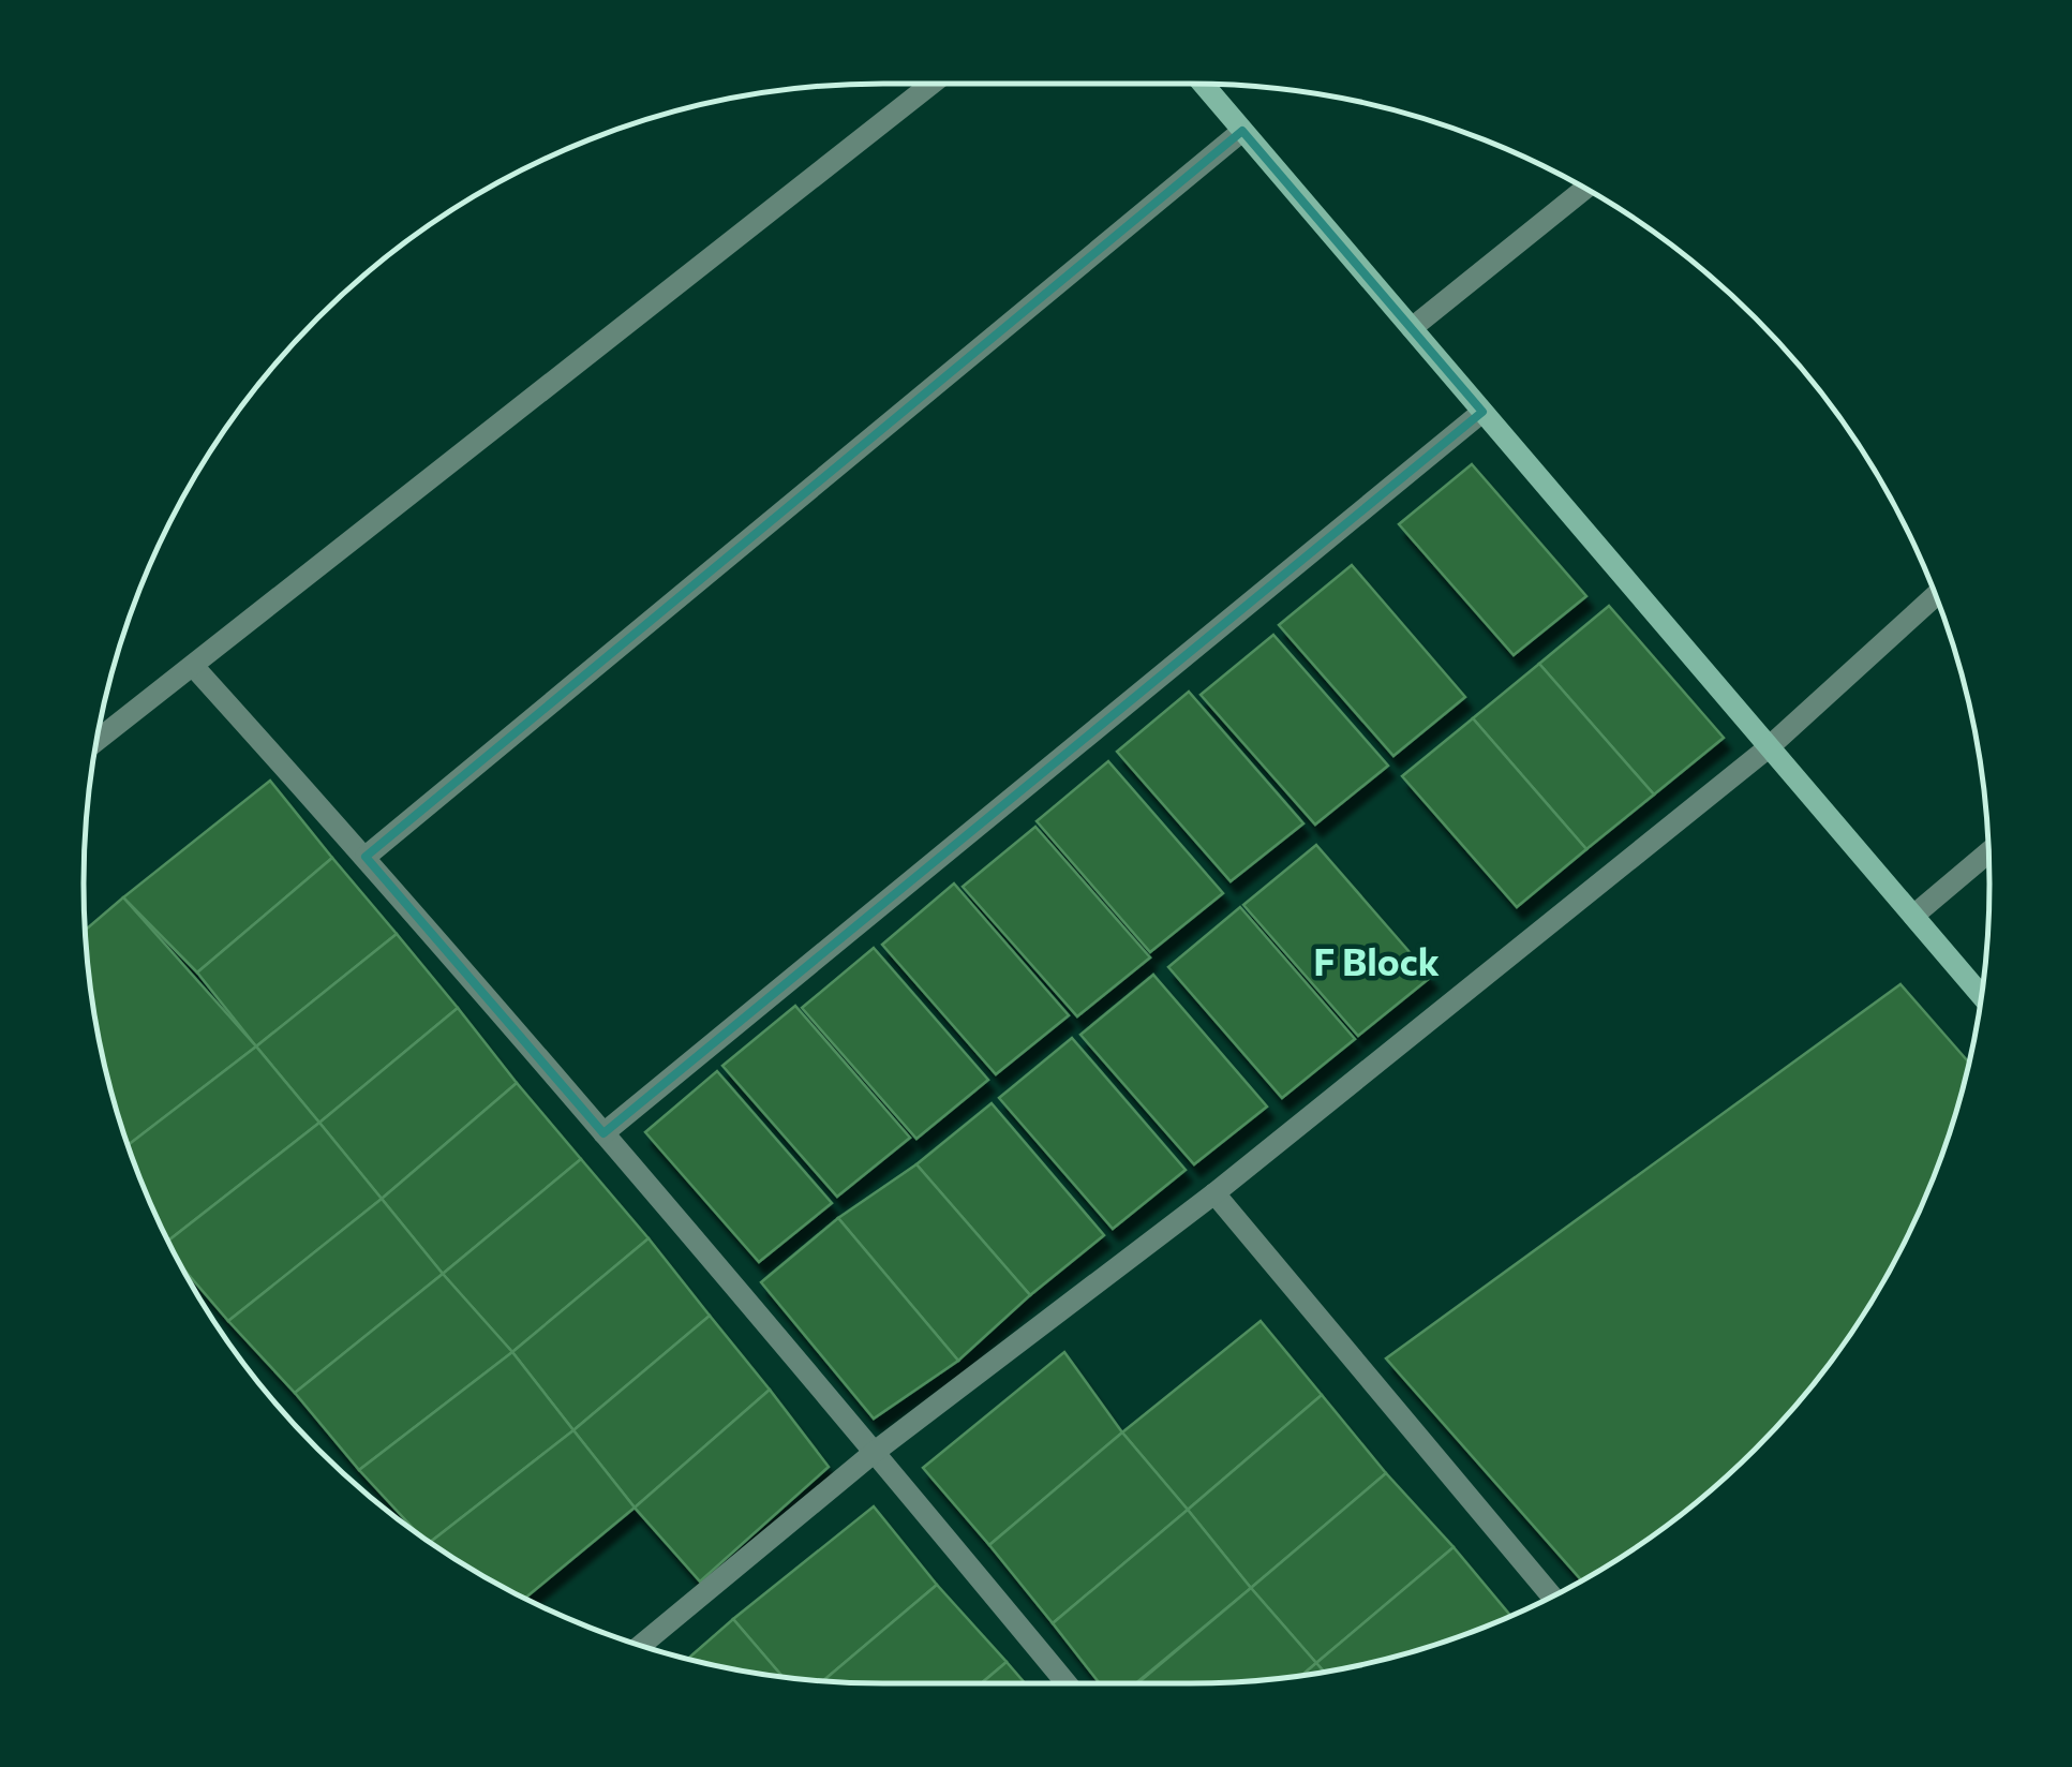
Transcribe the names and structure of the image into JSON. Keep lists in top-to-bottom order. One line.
{"districts":["F Block"]}
